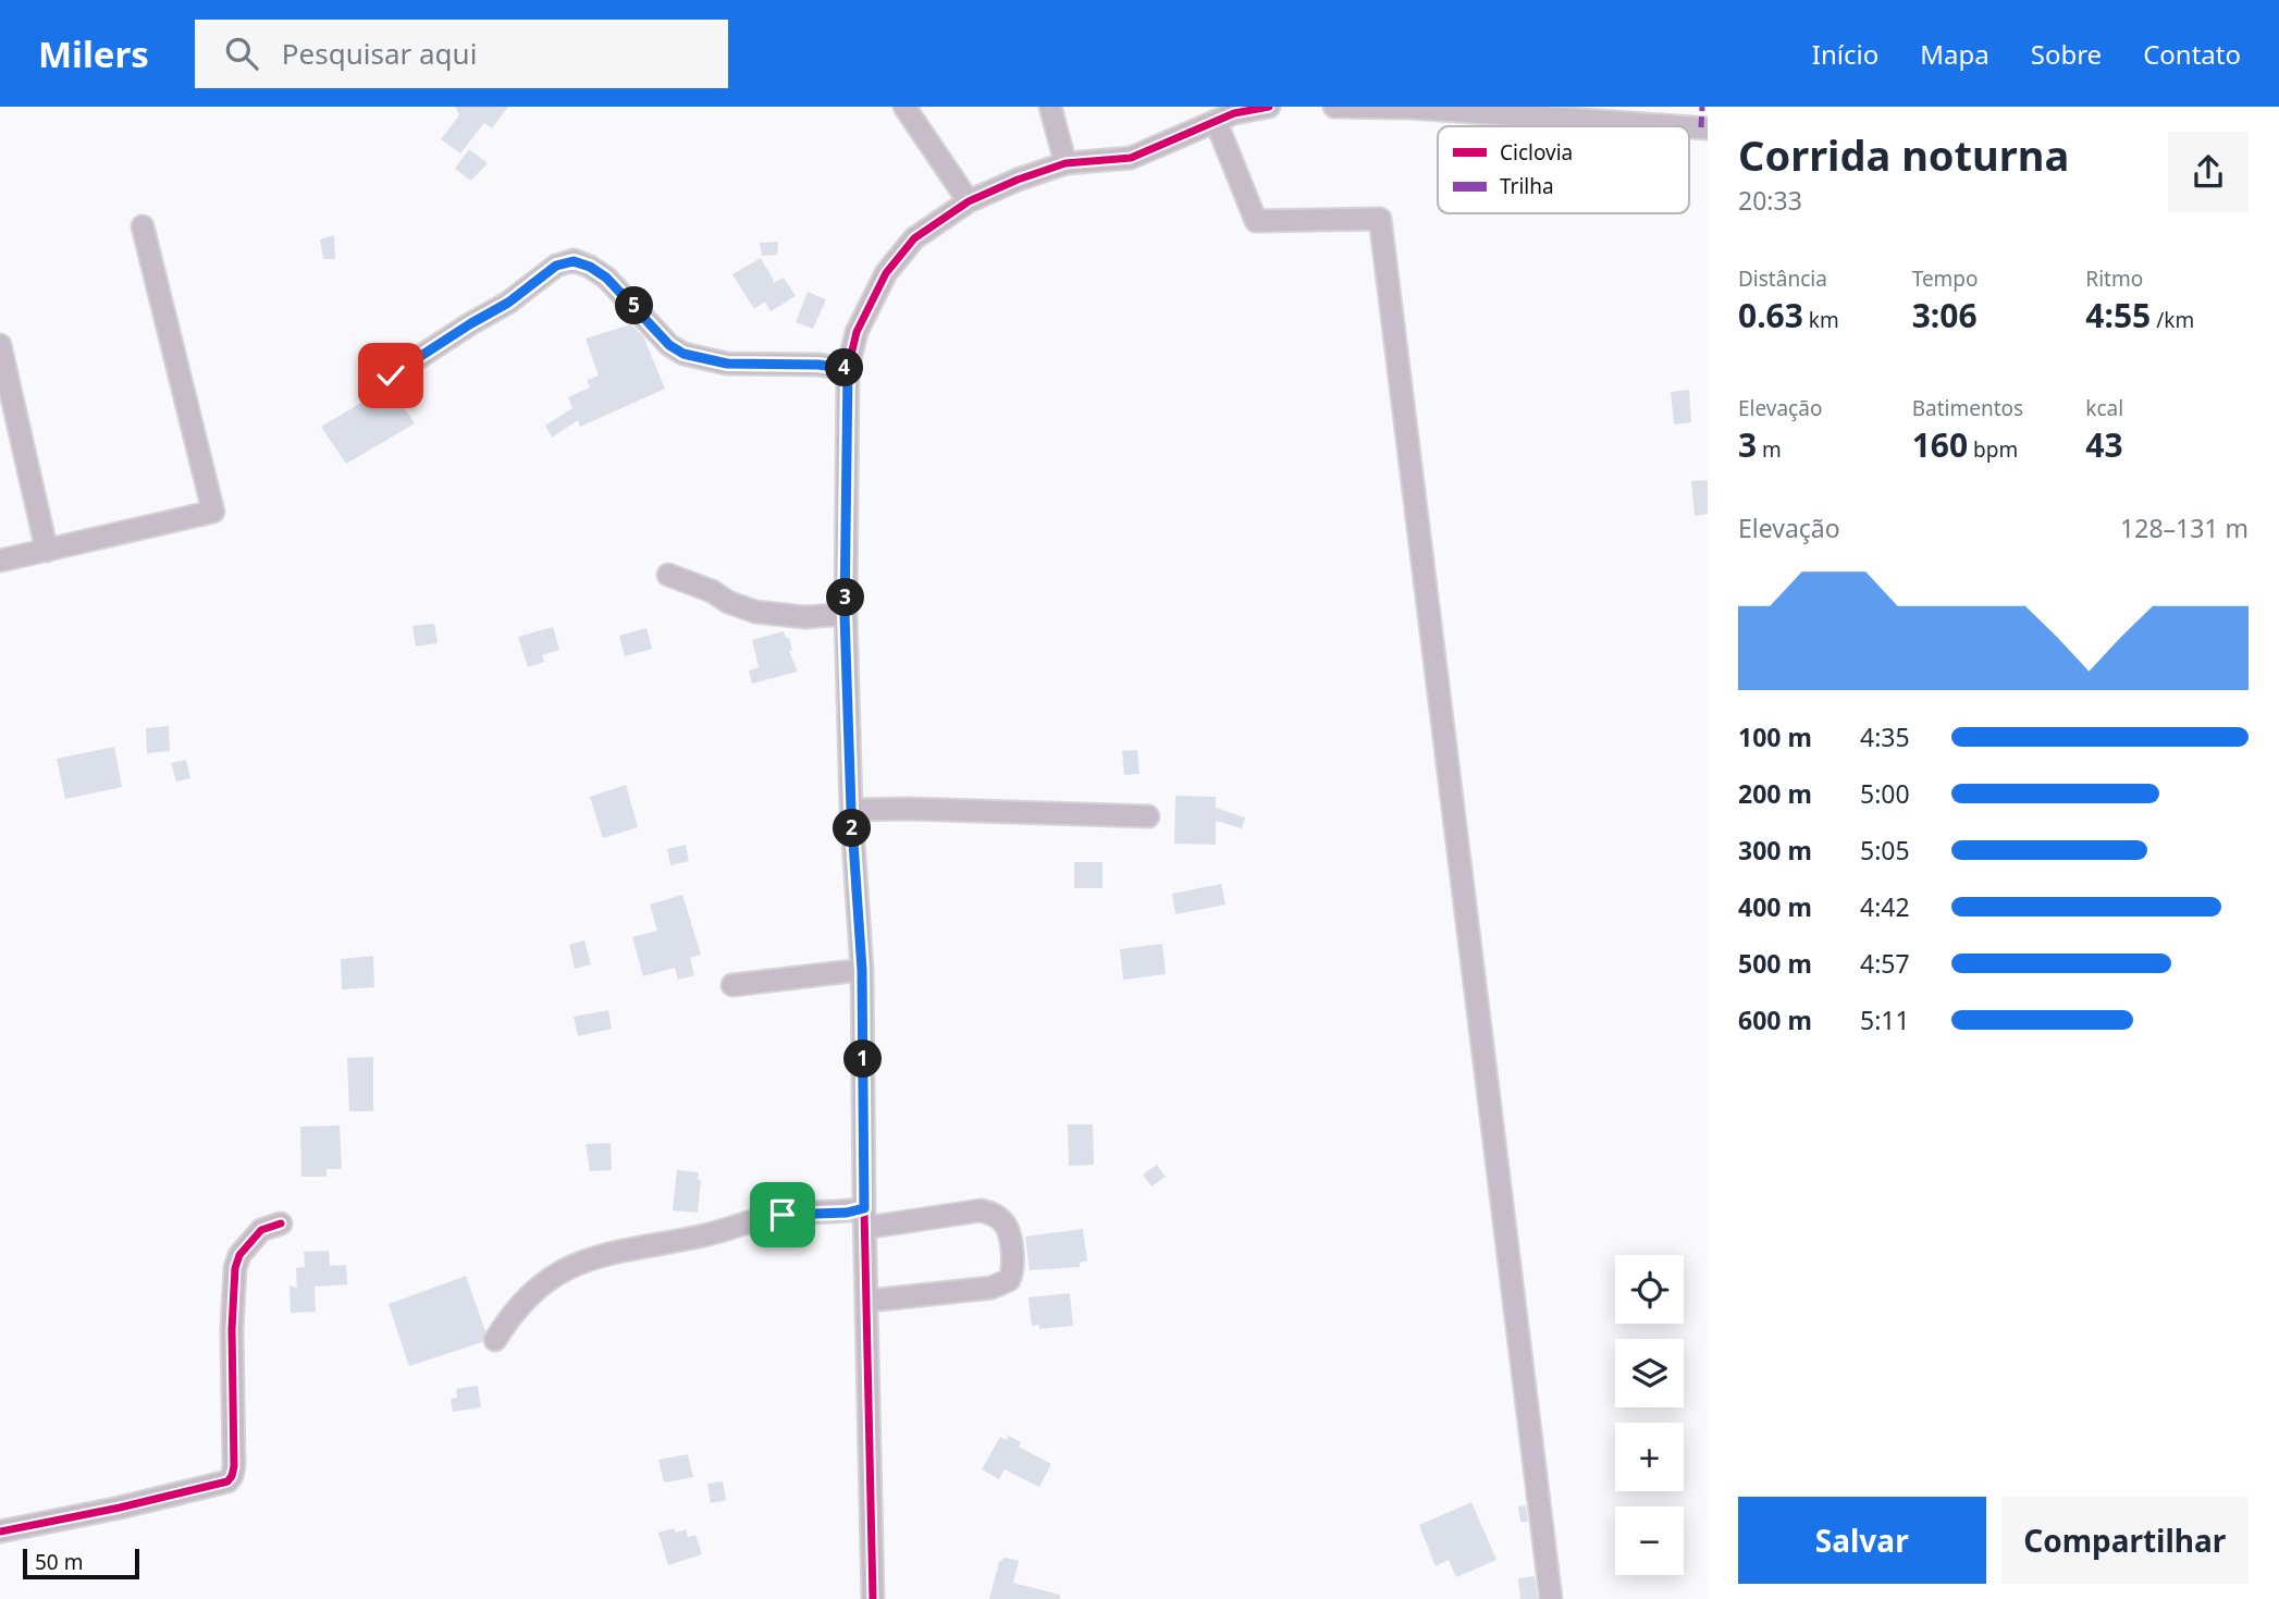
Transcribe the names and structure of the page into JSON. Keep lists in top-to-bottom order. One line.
{"legend":["Ciclovia","Trilha"],"scale_bar":"50 m","page":{"header":"Milers","search":"Pesquisar aqui","nav":["Início","Mapa","Sobre","Contato"],"heading":["Corrida noturna","20:33"],"stats":[["Distância","0.63 km"],["Tempo","3:06"],["Ritmo","4:55 /km"],["Elevação","3 m"],["Batimentos","160 bpm"],["kcal","43"]],"pins":["5","4","3","2","1"],"chart":["Elevação","128–131 m"],"list":[{"name":"100 m","note":"4:35"},{"name":"200 m","note":"5:00"},{"name":"300 m","note":"5:05"},{"name":"400 m","note":"4:42"},{"name":"500 m","note":"4:57"},{"name":"600 m","note":"5:11"}],"map_buttons":["+","−"],"buttons":["Salvar","Compartilhar"],"scale":"50 m"}}
